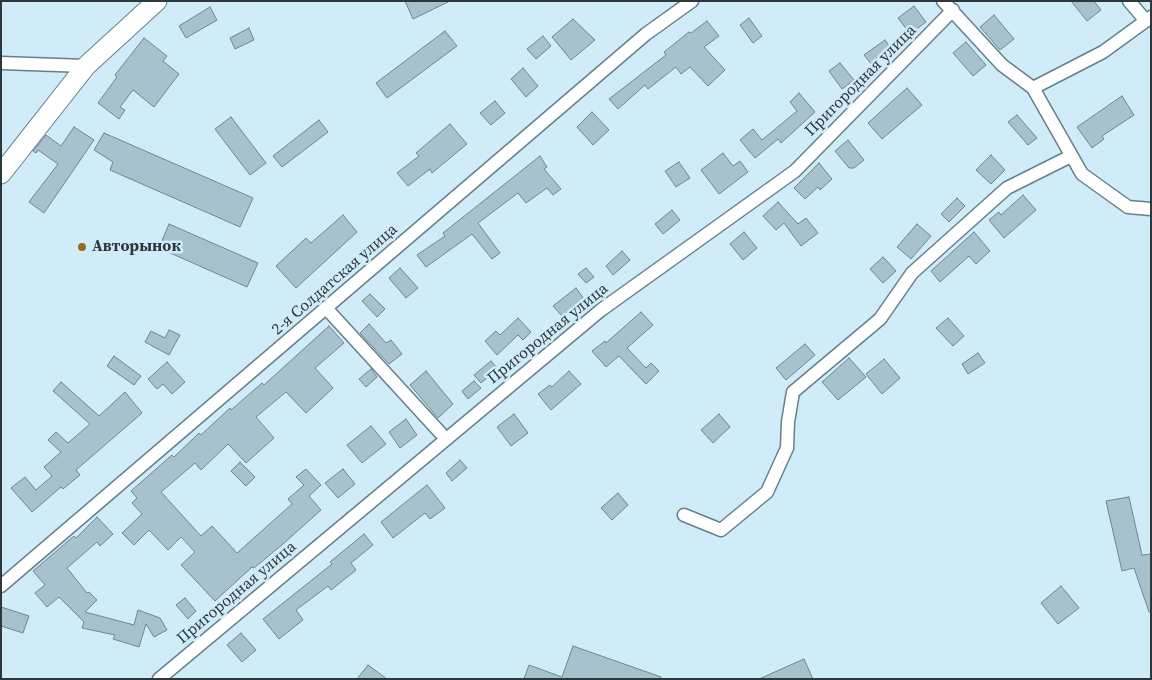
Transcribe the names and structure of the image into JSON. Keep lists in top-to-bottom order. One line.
{"streets":{"street":["Пригородная улица","2-я Солдатская улица"]},"places":["Авторынок"]}
